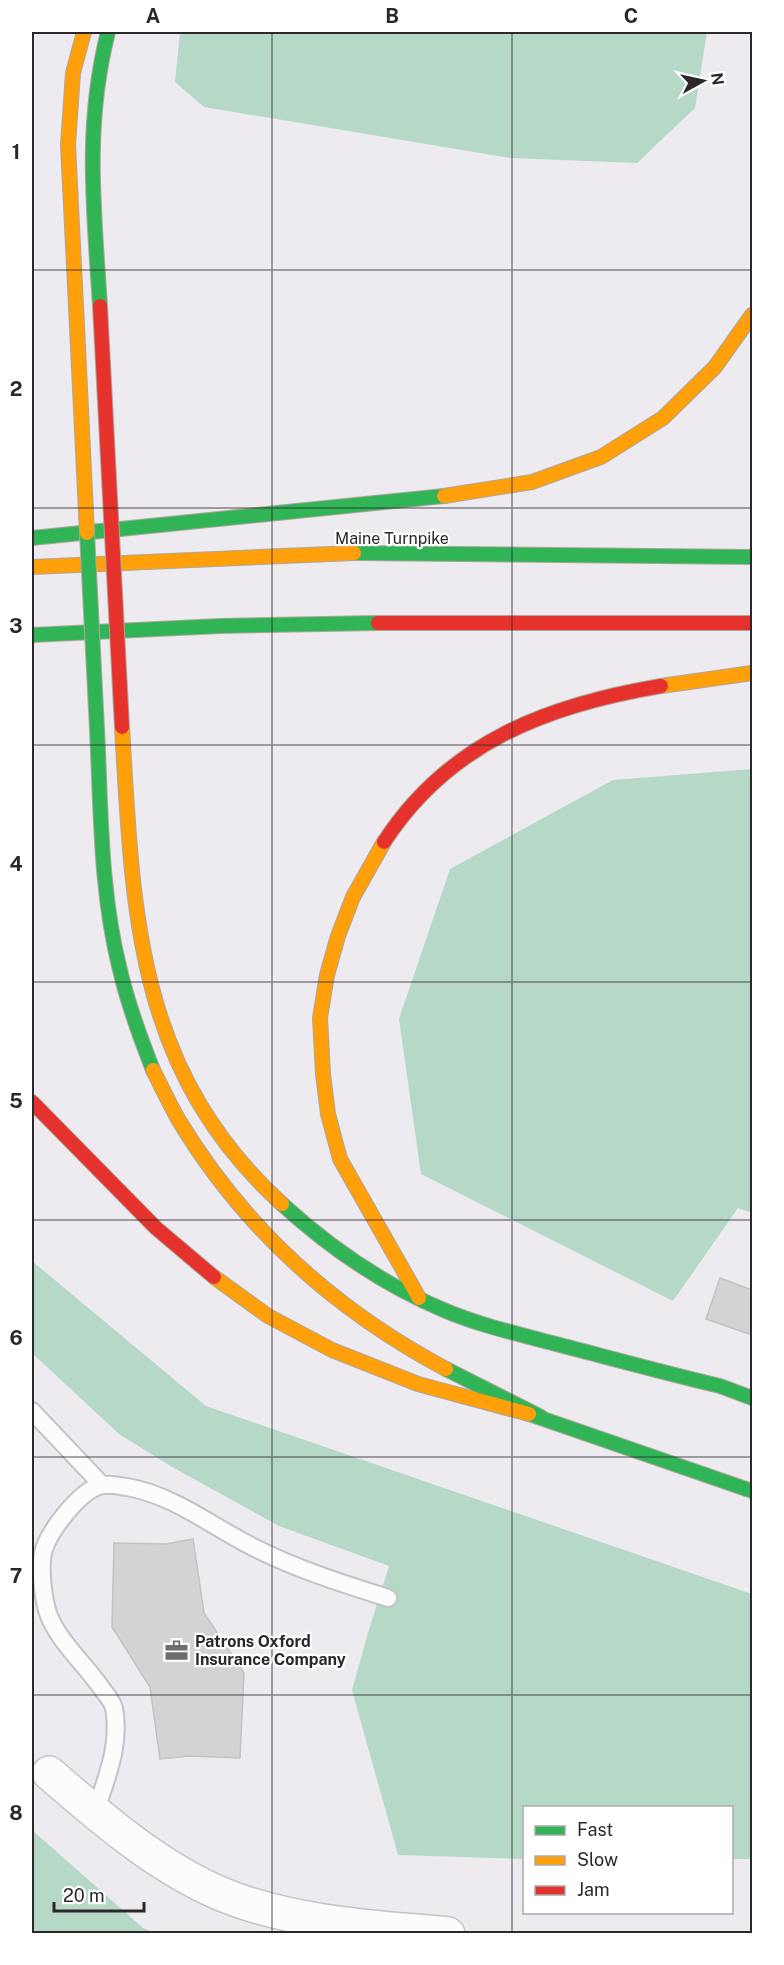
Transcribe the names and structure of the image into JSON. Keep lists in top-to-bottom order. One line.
{"streets":{"highway":["Maine Turnpike"]},"places":{"office":["Patrons Oxford Insurance Company"]},"legend":["Fast","Slow","Jam"],"scale_bar":"20 m","north":"right","grid":{"columns":["A","B","C"],"rows":["1","2","3","4","5","6","7","8"]}}
